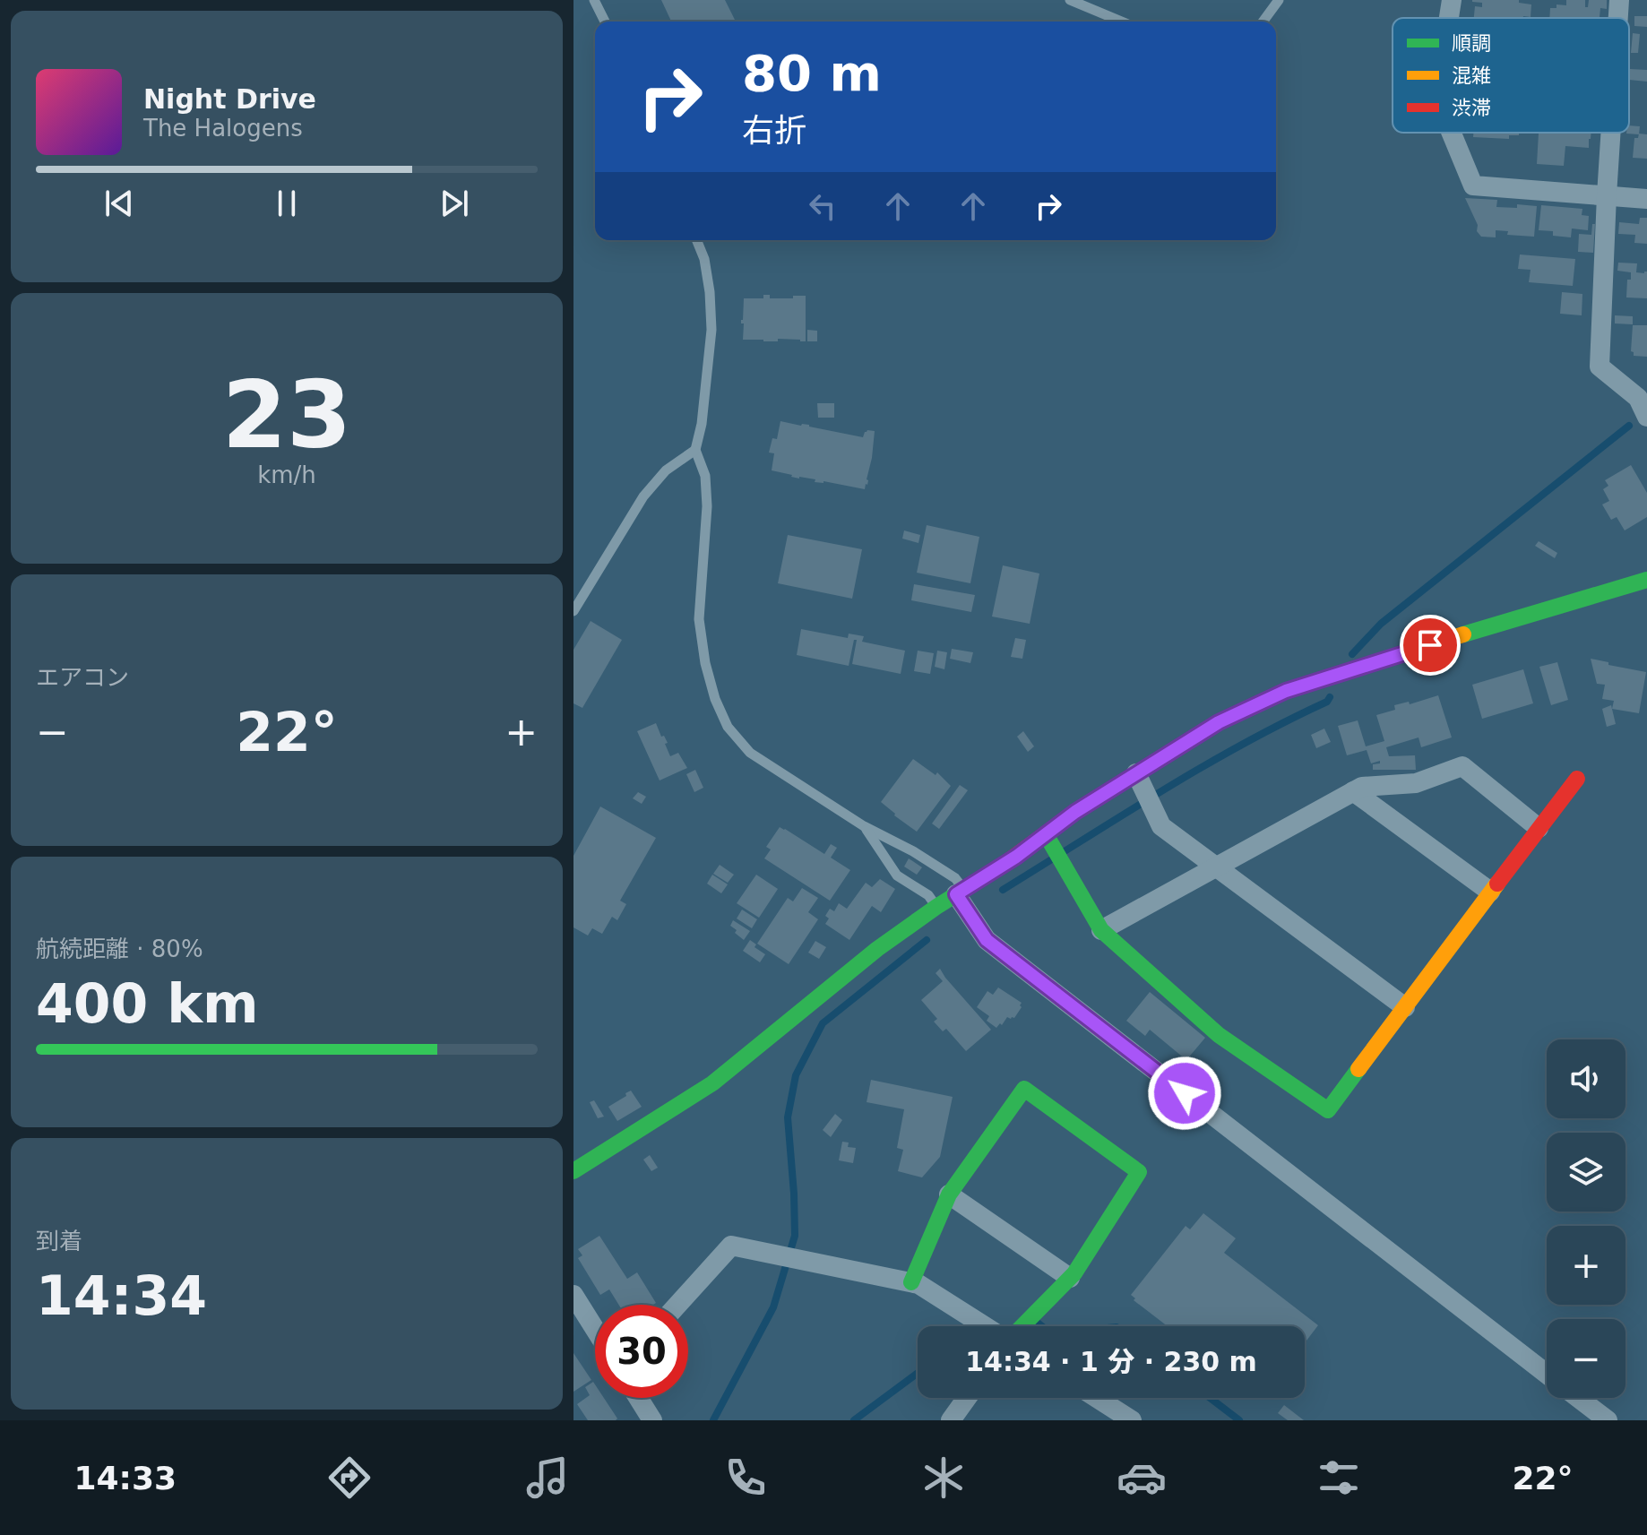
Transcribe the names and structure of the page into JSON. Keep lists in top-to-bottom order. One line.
{"legend":["順調","混雑","渋滞"],"page":{"turn":["80 m","右折"],"song":["Night Drive","The Halogens"],"tile":[["23","km/h"],"エアコン",["航続距離 · 80%","400 km"],["到着","14:34"]],"heat":["−","22°","+"],"map_buttons":["+","−"],"limit":"30","trip":"14:34 · 1 分 · 230 m","tabs":["14:33","22°"]}}
